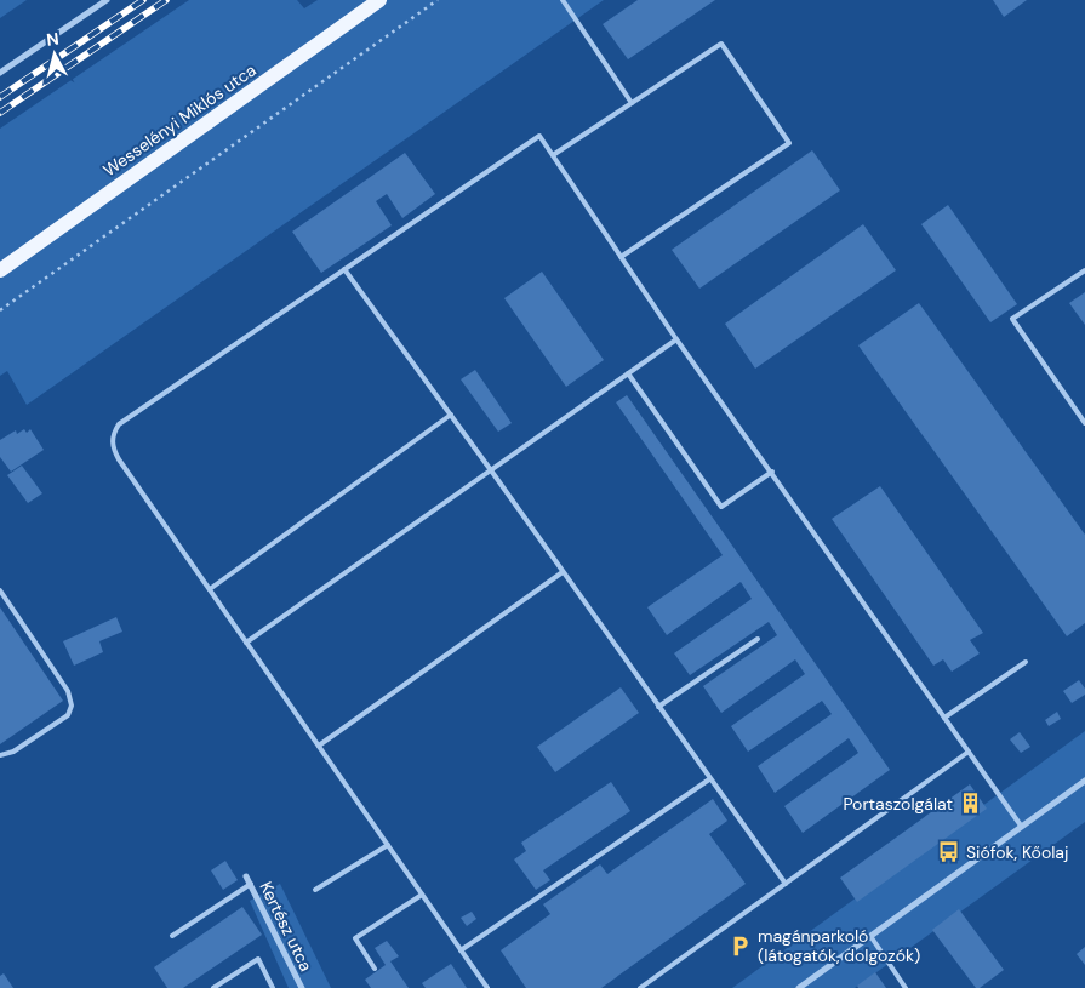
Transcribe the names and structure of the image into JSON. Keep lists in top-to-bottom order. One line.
{"streets":{"main road":["Wesselényi Miklós utca"],"street":["Kertész utca"]},"places":{"building":["Portaszolgálat"],"bus stop":["Siófok, Kőolaj"],"parking":["magánparkoló (látogatók, dolgozók)"]},"north":"top"}
